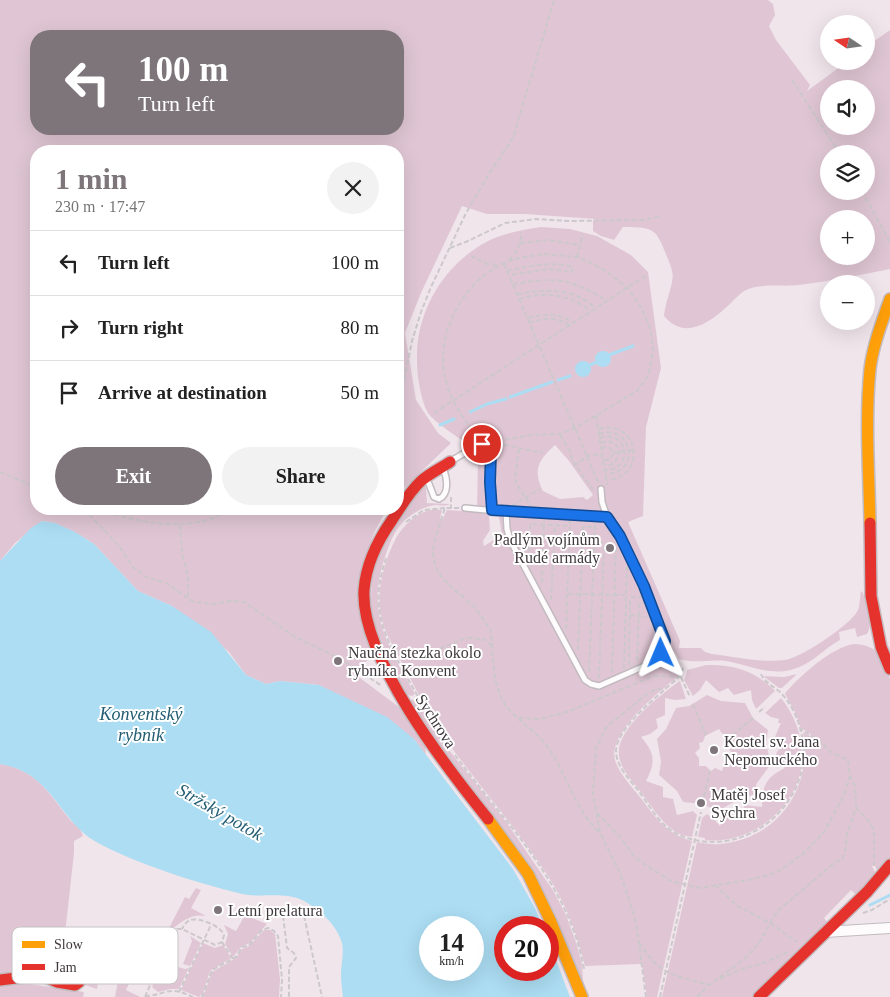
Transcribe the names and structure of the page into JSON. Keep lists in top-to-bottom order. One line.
{"streets":{"street":["Sychrova"]},"water":["Konventský rybník","Stržský potok"],"places":["Padlým vojínům Rudé armády","Naučná stezka okolo rybníka Konvent","Kostel sv. Jana Nepomuckého","Matěj Josef Sychra","Letní prelatura"],"legend":["Slow","Jam"],"north":"left","page":{"map_buttons":["+","−"],"turn":["100 m","Turn left"],"heading":["1 min","230 m · 17:47"],"list":[{"name":"Turn left","value":"100 m"},{"name":"Turn right","value":"80 m"},{"name":"Arrive at destination","value":"50 m"}],"buttons":["Exit","Share"],"speed":"14 km/h","limit":"20"}}
